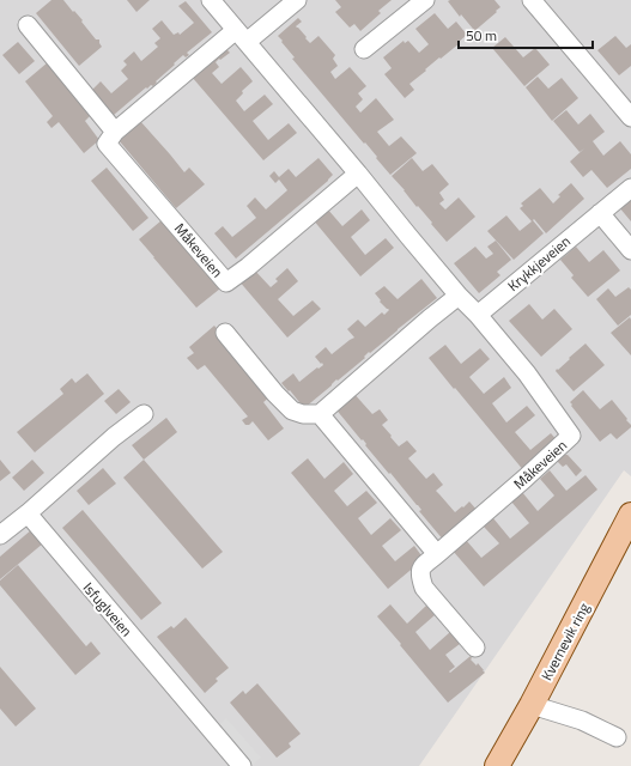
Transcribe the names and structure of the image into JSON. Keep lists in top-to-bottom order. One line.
{"streets":{"main road":["Kvernevik ring"],"street":["Måkeveien","Krykkjeveien","Isfuglveien"]},"crossings":[["Måkeveien","Krykkjeveien"]],"scale_bar":"50 m"}
